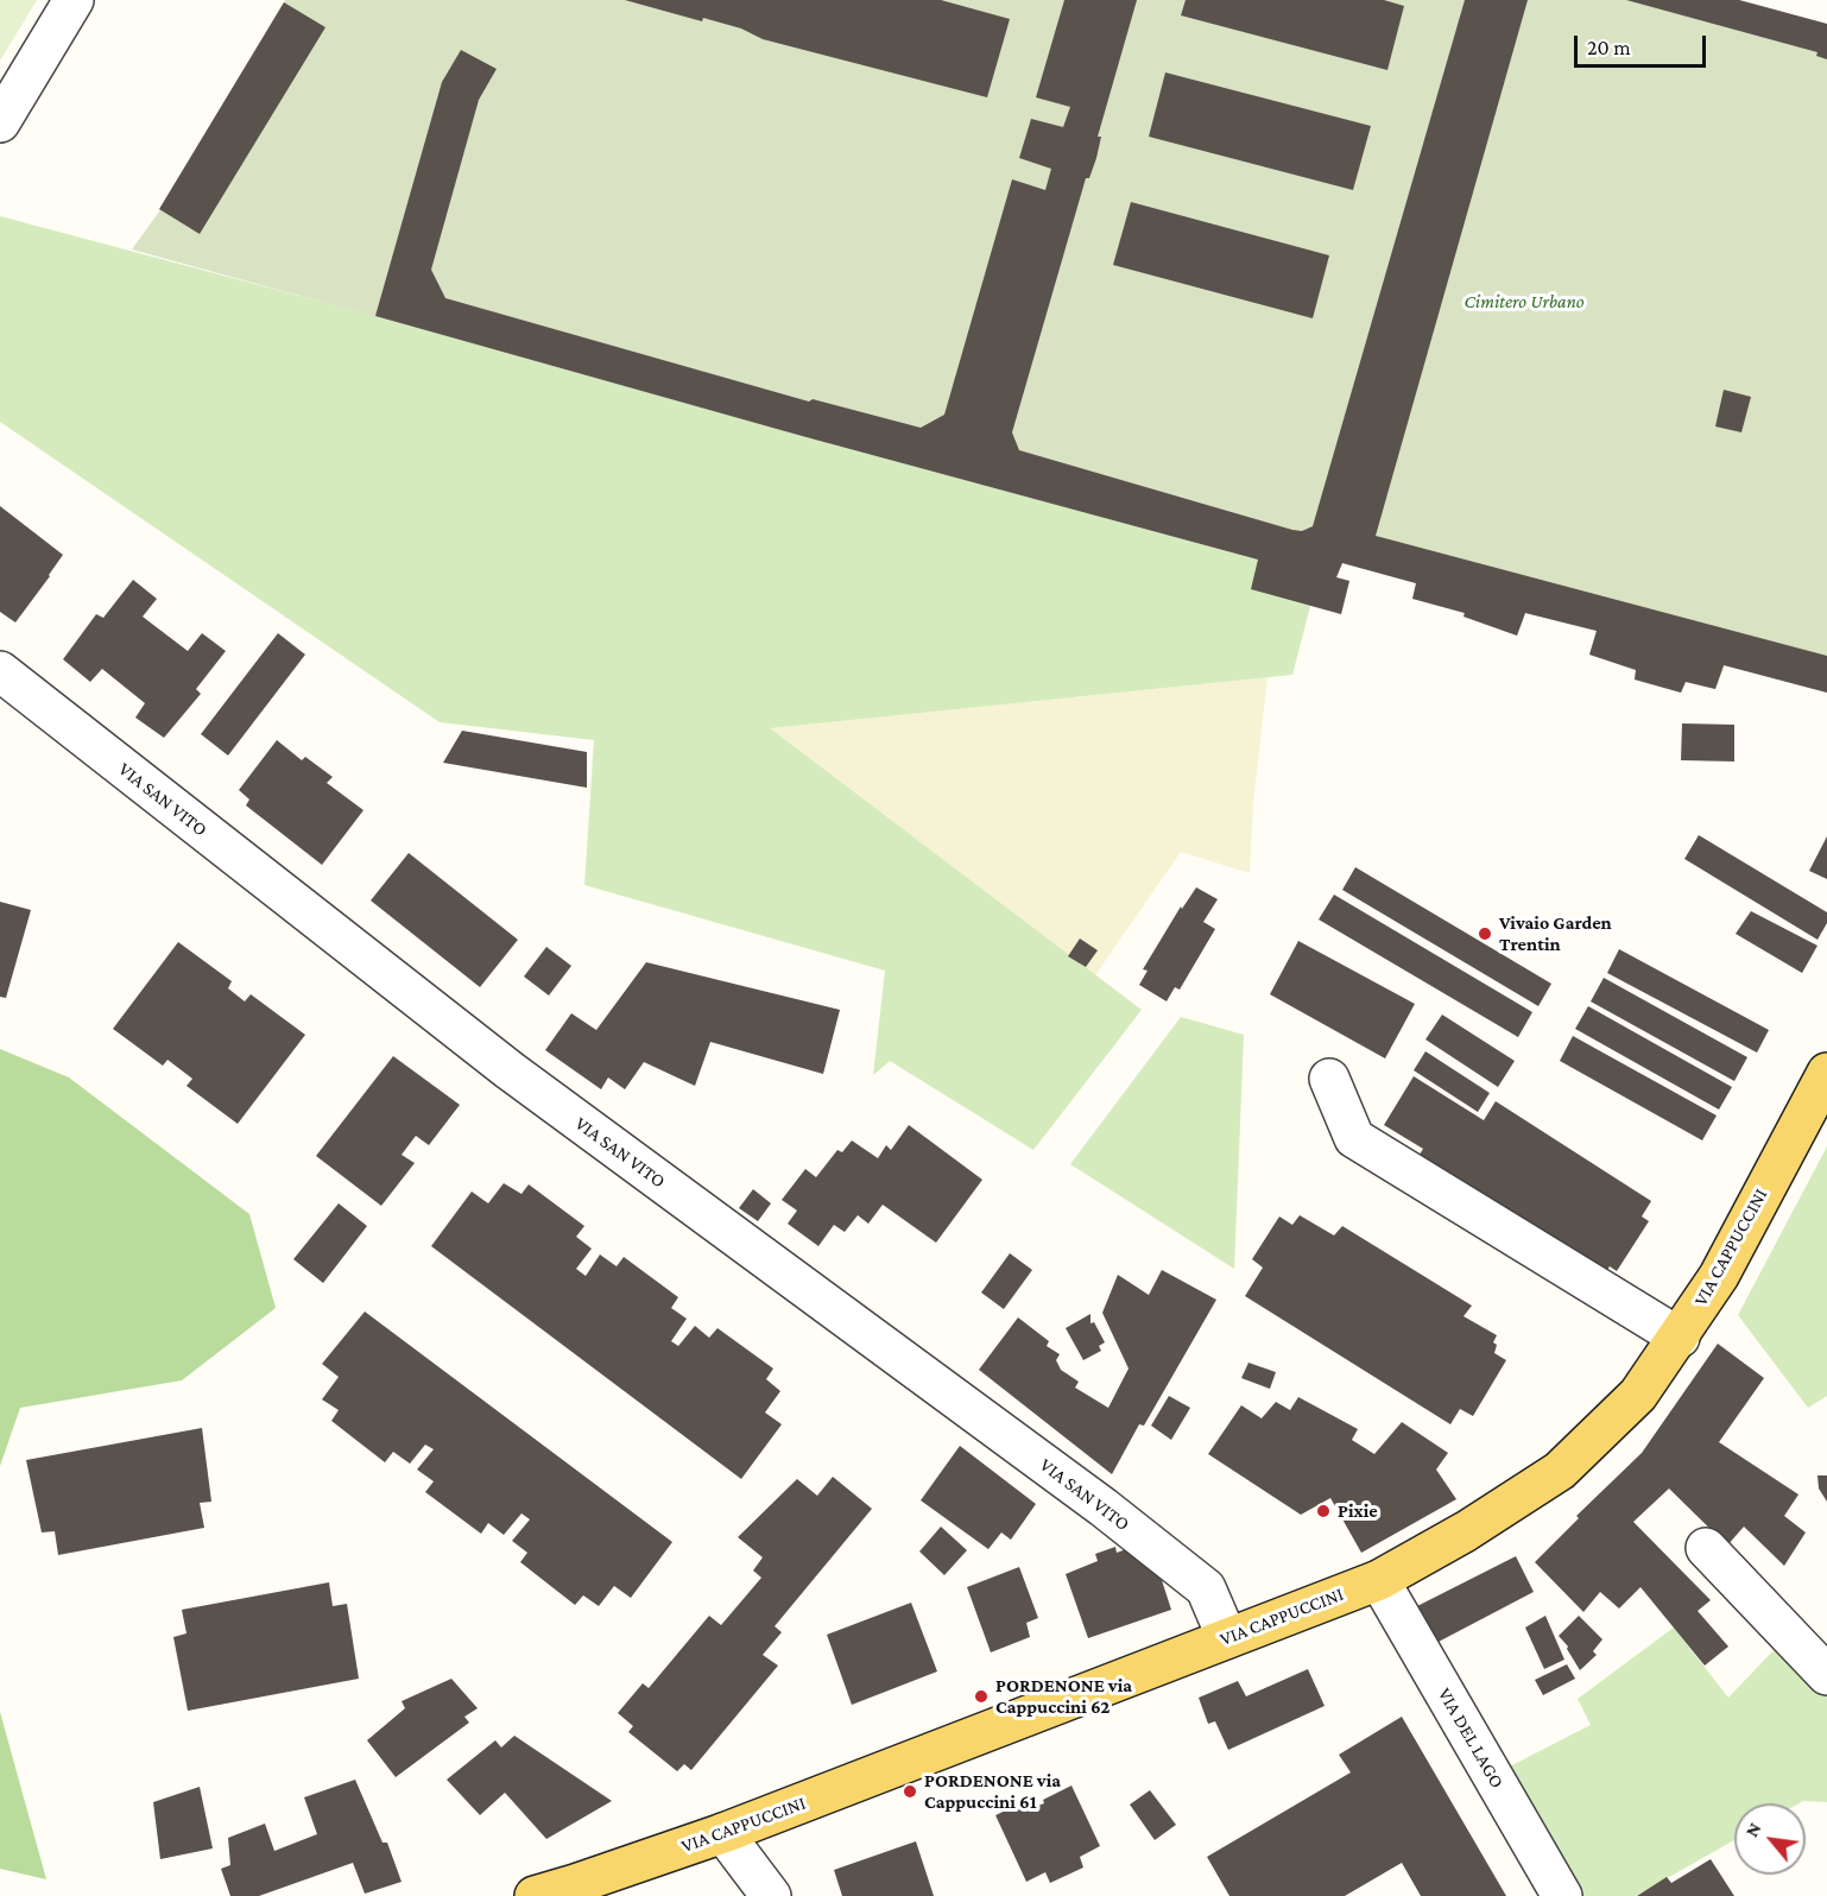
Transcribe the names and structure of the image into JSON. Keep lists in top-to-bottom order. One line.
{"streets":{"main road":["VIA CAPPUCCINI"],"street":["VIA SAN VITO","VIA DEL LAGO"]},"crossings":[["VIA SAN VITO","VIA CAPPUCCINI"],["VIA CAPPUCCINI","VIA DEL LAGO"]],"parks":["Cimitero Urbano"],"places":["Vivaio Garden Trentin","Pixie","PORDENONE via Cappuccini 62","PORDENONE via Cappuccini 61"],"scale_bar":"20 m","north":"top left"}
